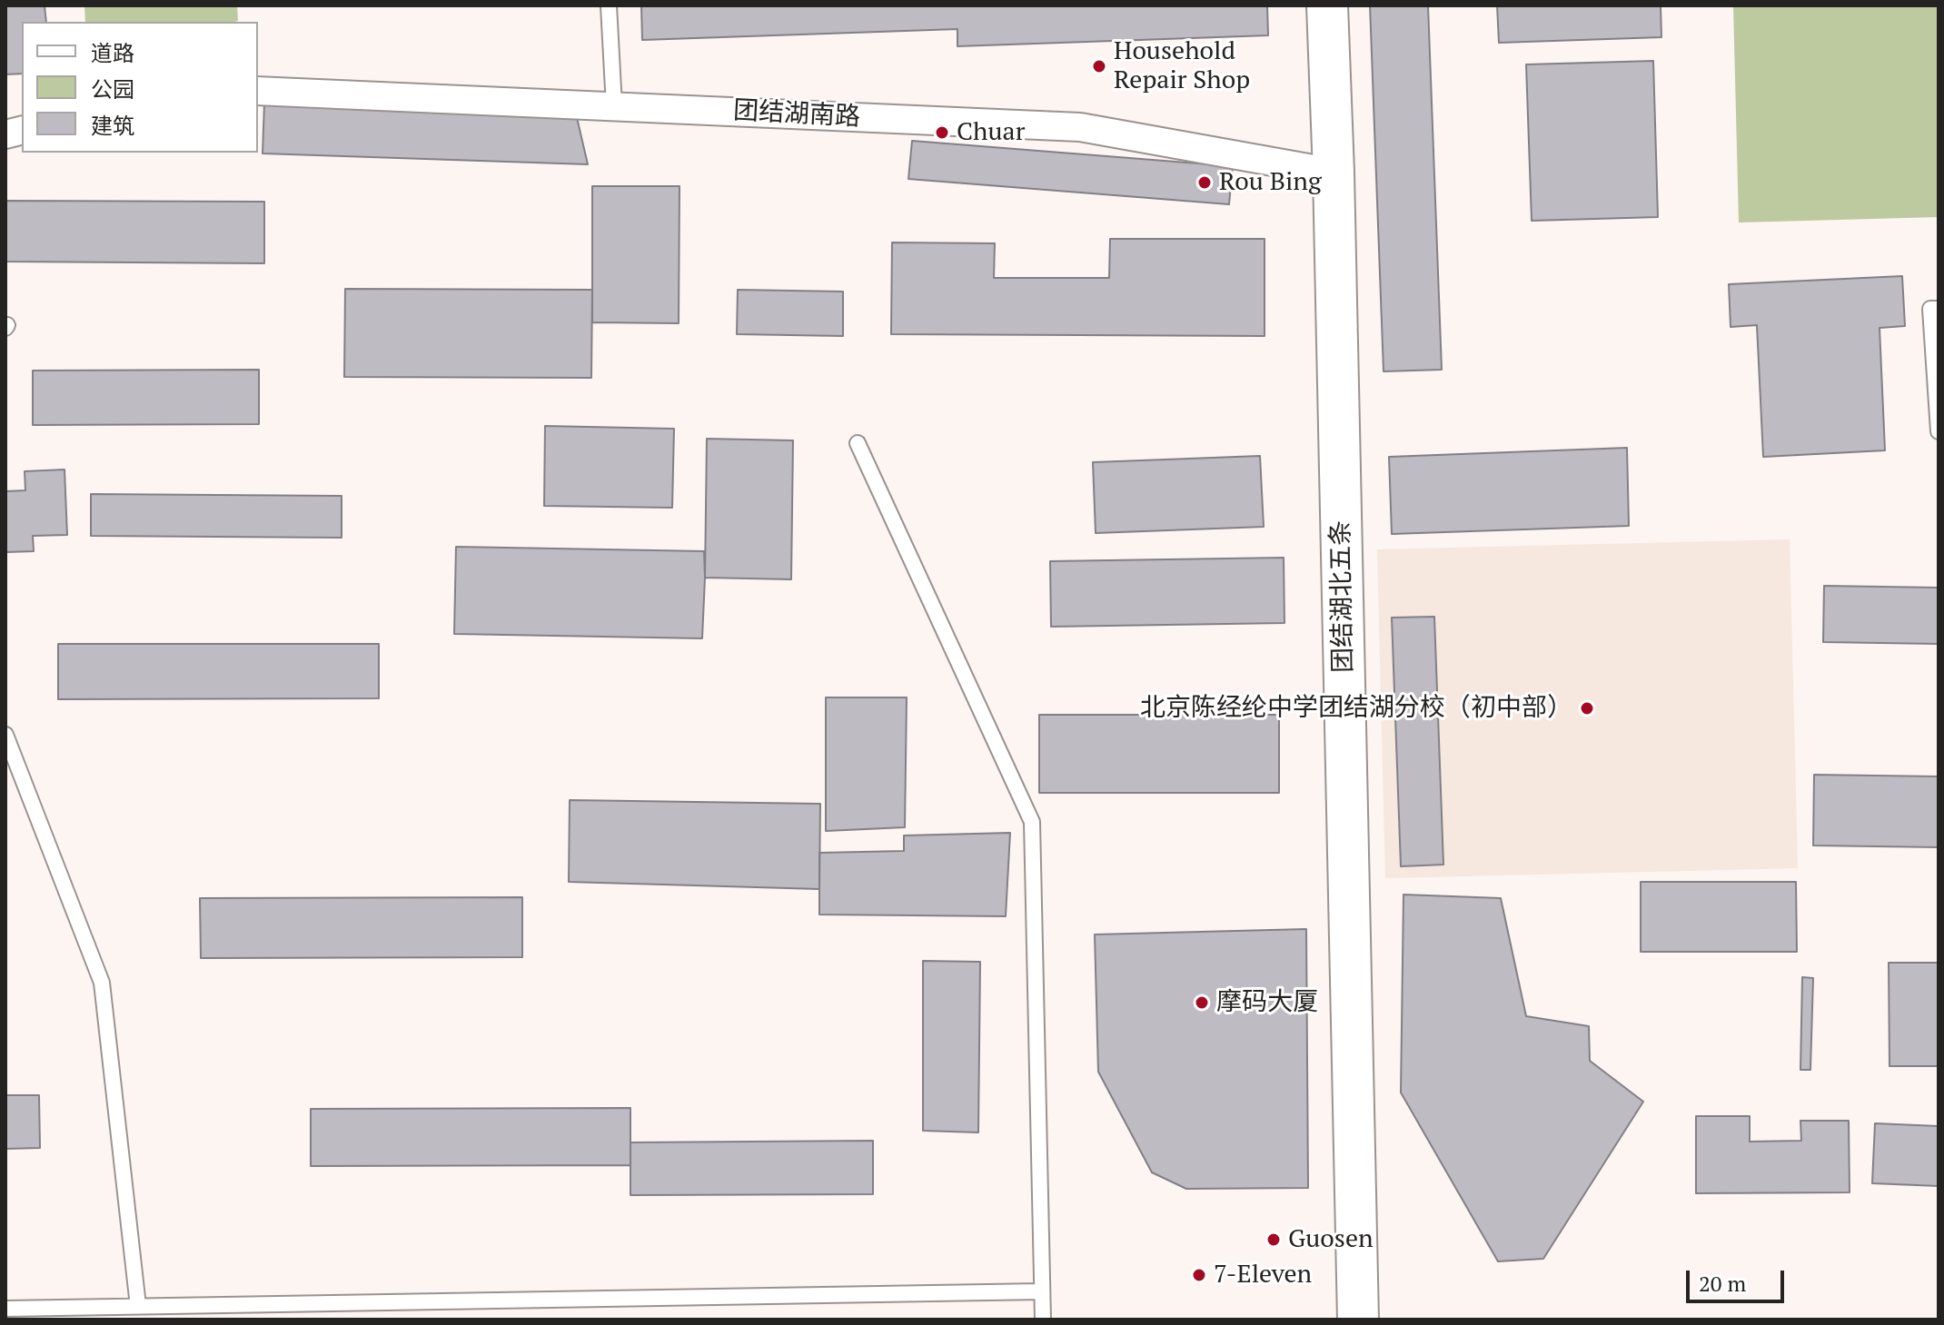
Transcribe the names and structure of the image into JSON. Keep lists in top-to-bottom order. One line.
{"streets":{"street":["团结湖南路","团结湖北五条"]},"crossings":[["团结湖南路","团结湖北五条"]],"places":["Household Repair Shop","Chuar","Rou Bing","北京陈经纶中学团结湖分校（初中部）","摩码大厦","Guosen","7-Eleven"],"legend":["道路","公园","建筑"],"scale_bar":"20 m"}
